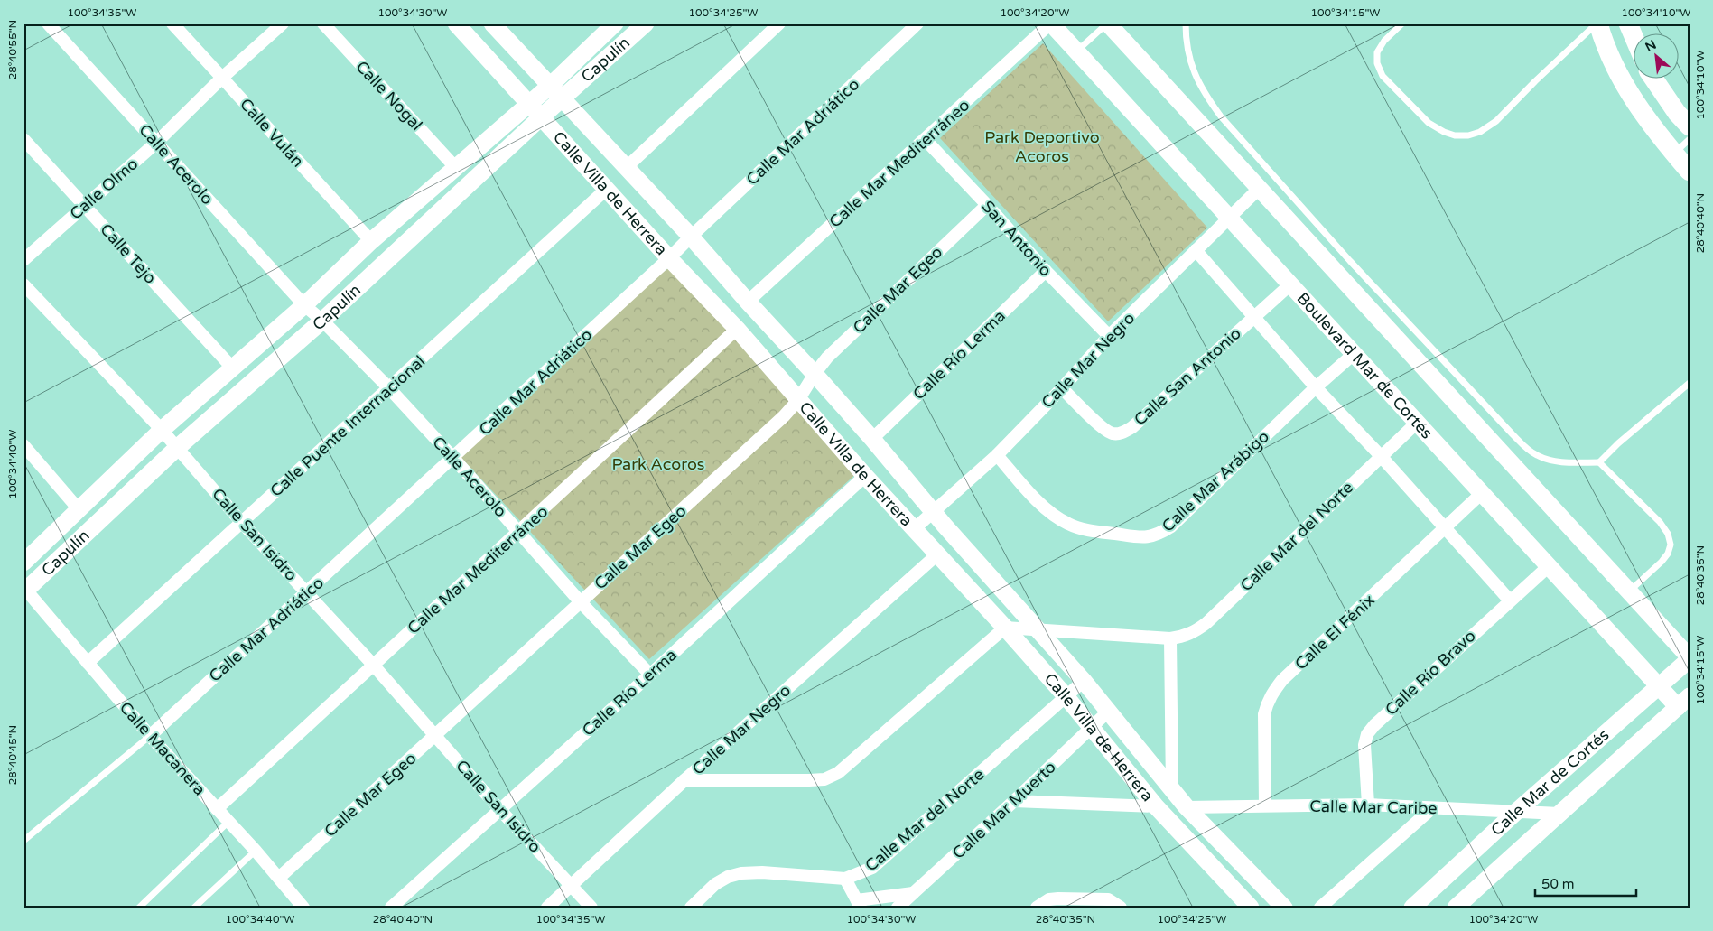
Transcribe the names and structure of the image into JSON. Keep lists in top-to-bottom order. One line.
{"streets":{"street":["Capulín","Calle Nogal","Calle Mar Adriático","Calle Vulán","Calle Mar Mediterráneo","Calle Acerolo","Calle Olmo","Calle Villa de Herrera","San Antonio","Calle Tejo","Calle Mar Egeo","Calle Río Lerma","Calle Mar Negro","Boulevard Mar de Cortés","Calle San Antonio","Calle Puente Internacional","Calle Mar Arábigo","Calle San Isidro","Calle Mar del Norte","Calle El Fénix","Calle Río Bravo","Calle Macanera","Calle Mar de Cortés","Calle Mar Caribe","Calle Mar Muerto"]},"crossings":[["Capulín","Calle Nogal"],["Capulín","Calle Vulán"],["Capulín","Calle Acerolo"],["Capulín","Calle Villa de Herrera"],["Capulín","Calle Tejo"],["Capulín","Calle San Isidro"],["Capulín","Calle Macanera"],["Calle Mar Adriático","Calle Acerolo"],["Calle Mar Adriático","Calle Villa de Herrera"],["Calle Mar Adriático","Calle San Isidro"],["Calle Mar Adriático","Calle Macanera"],["Calle Vulán","Calle Olmo"],["Calle Mar Mediterráneo","Calle Acerolo"],["Calle Mar Mediterráneo","Calle Villa de Herrera"],["Calle Mar Mediterráneo","San Antonio"],["Calle Mar Mediterráneo","Boulevard Mar de Cortés"],["Calle Mar Mediterráneo","Calle San Isidro"],["Calle Mar Mediterráneo","Calle Macanera"],["Calle Acerolo","Calle Olmo"],["Calle Acerolo","Calle Mar Egeo"],["Calle Acerolo","Calle Río Lerma"],["Calle Acerolo","Calle Puente Internacional"],["Calle Olmo","Calle Tejo"],["Calle Villa de Herrera","Calle Mar Egeo"],["Calle Villa de Herrera","Calle Río Lerma"],["Calle Villa de Herrera","Calle Mar Negro"],["Calle Villa de Herrera","Calle Puente Internacional"],["Calle Villa de Herrera","Calle Mar del Norte"],["Calle Villa de Herrera","Calle Mar Caribe"],["Calle Villa de Herrera","Calle Mar Muerto"],["San Antonio","Calle Mar Egeo"],["San Antonio","Calle Río Lerma"],["San Antonio","Calle Mar Negro"],["Calle Mar Egeo","Calle San Isidro"],["Calle Mar Egeo","Calle Macanera"],["Calle Río Lerma","Calle San Isidro"],["Calle Mar Negro","Boulevard Mar de Cortés"],["Calle Mar Negro","Calle San Antonio"],["Calle Mar Negro","Calle Mar Arábigo"],["Calle Mar Negro","Calle San Isidro"],["Boulevard Mar de Cortés","Calle San Antonio"],["Boulevard Mar de Cortés","Calle Mar Arábigo"],["Boulevard Mar de Cortés","Calle Mar del Norte"],["Boulevard Mar de Cortés","Calle El Fénix"],["Boulevard Mar de Cortés","Calle Río Bravo"],["Boulevard Mar de Cortés","Calle Mar de Cortés"],["Calle Puente Internacional","Calle San Isidro"],["Calle Puente Internacional","Calle Macanera"],["Calle El Fénix","Calle Mar Caribe"],["Calle Río Bravo","Calle Mar Caribe"],["Calle Mar de Cortés","Calle Mar Caribe"]],"parks":["Park Deportivo Acoros","Park Acoros"],"scale_bar":"50 m","north":"top left","coordinates":["100°34'35\"W","100°34'30\"W","100°34'25\"W","100°34'20\"W","100°34'15\"W","100°34'10\"W","28°40'55\"N","28°40'40\"N","100°34'40\"W","28°40'35\"N","28°40'45\"N"]}
